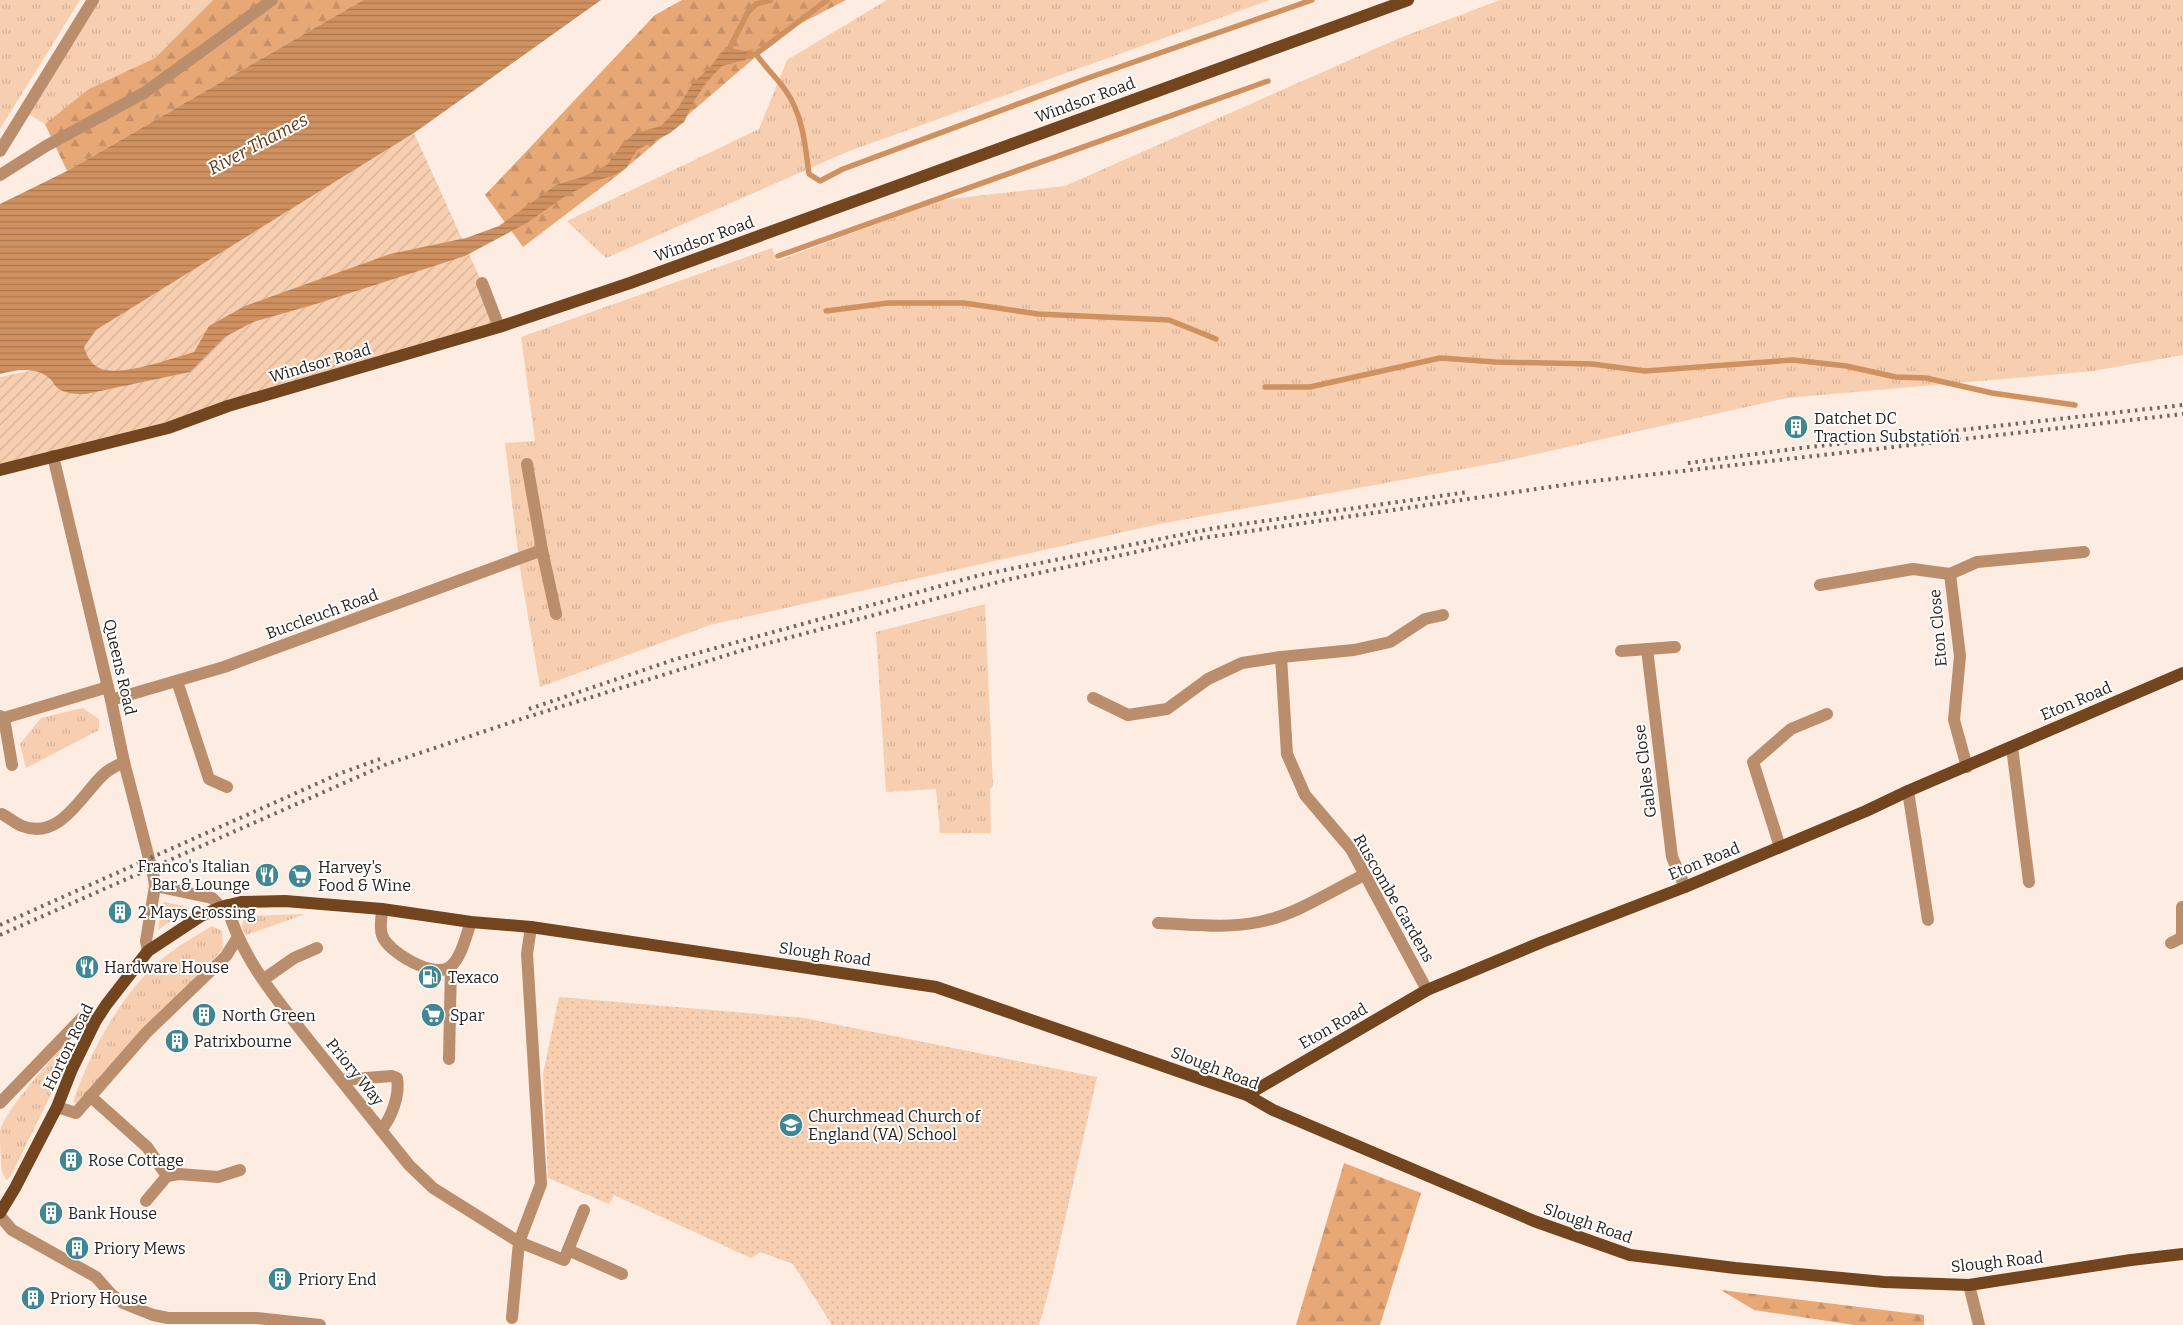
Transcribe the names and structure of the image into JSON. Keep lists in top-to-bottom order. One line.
{"streets":{"main road":["Windsor Road","Eton Road","Slough Road","Horton Road"],"street":["Buccleuch Road","Eton Close","Queens Road","Gables Close","Ruscombe Gardens","Priory Way"]},"crossings":[["Windsor Road","Queens Road"],["Buccleuch Road","Queens Road"],["Eton Close","Eton Road"],["Queens Road","Horton Road"],["Eton Road","Gables Close"],["Eton Road","Ruscombe Gardens"],["Eton Road","Slough Road"],["Slough Road","Horton Road"],["Slough Road","Priory Way"],["Horton Road","Priory Way"]],"water":["River Thames"],"places":{"building":["Datchet DC Traction Substation","2 Mays Crossing","North Green","Patrixbourne","Rose Cottage","Bank House","Priory Mews","Priory End","Priory House"],"restaurant":["Franco's Italian Bar & Lounge","Hardware House"],"supermarket":["Harvey's Food & Wine","Spar"],"fuel station":["Texaco"],"school or university":["Churchmead Church of England (VA) School"]}}
